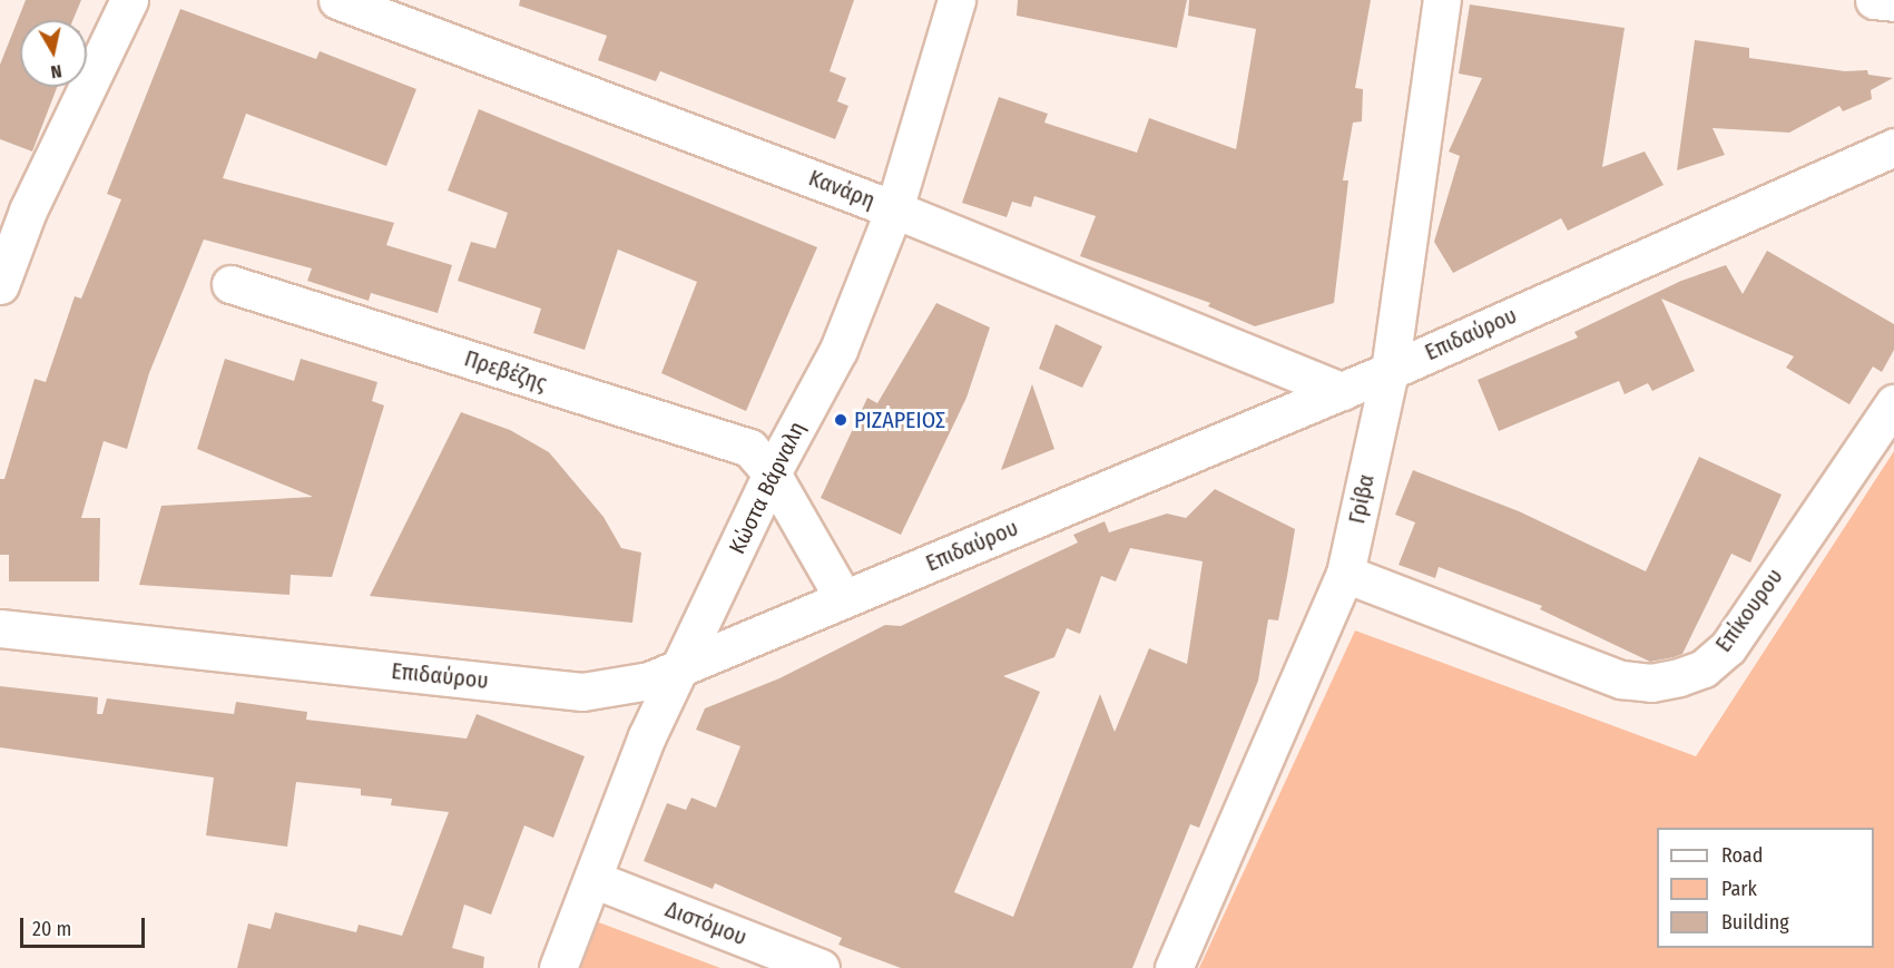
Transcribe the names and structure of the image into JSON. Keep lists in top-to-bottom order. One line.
{"streets":{"street":["Κανάρη","Επιδαύρου","Πρεβέζης","Κώστα Βάρναλη","Γρίβα","Επίκουρου","Διστόμου"]},"crossings":[["Κανάρη","Επιδαύρου"],["Κανάρη","Κώστα Βάρναλη"],["Επιδαύρου","Πρεβέζης"],["Επιδαύρου","Κώστα Βάρναλη"],["Επιδαύρου","Γρίβα"],["Πρεβέζης","Κώστα Βάρναλη"],["Κώστα Βάρναλη","Διστόμου"],["Γρίβα","Επίκουρου"]],"places":["ΡΙΖΑΡΕΙΟΣ"],"legend":["Road","Park","Building"],"scale_bar":"20 m","north":"bottom"}
